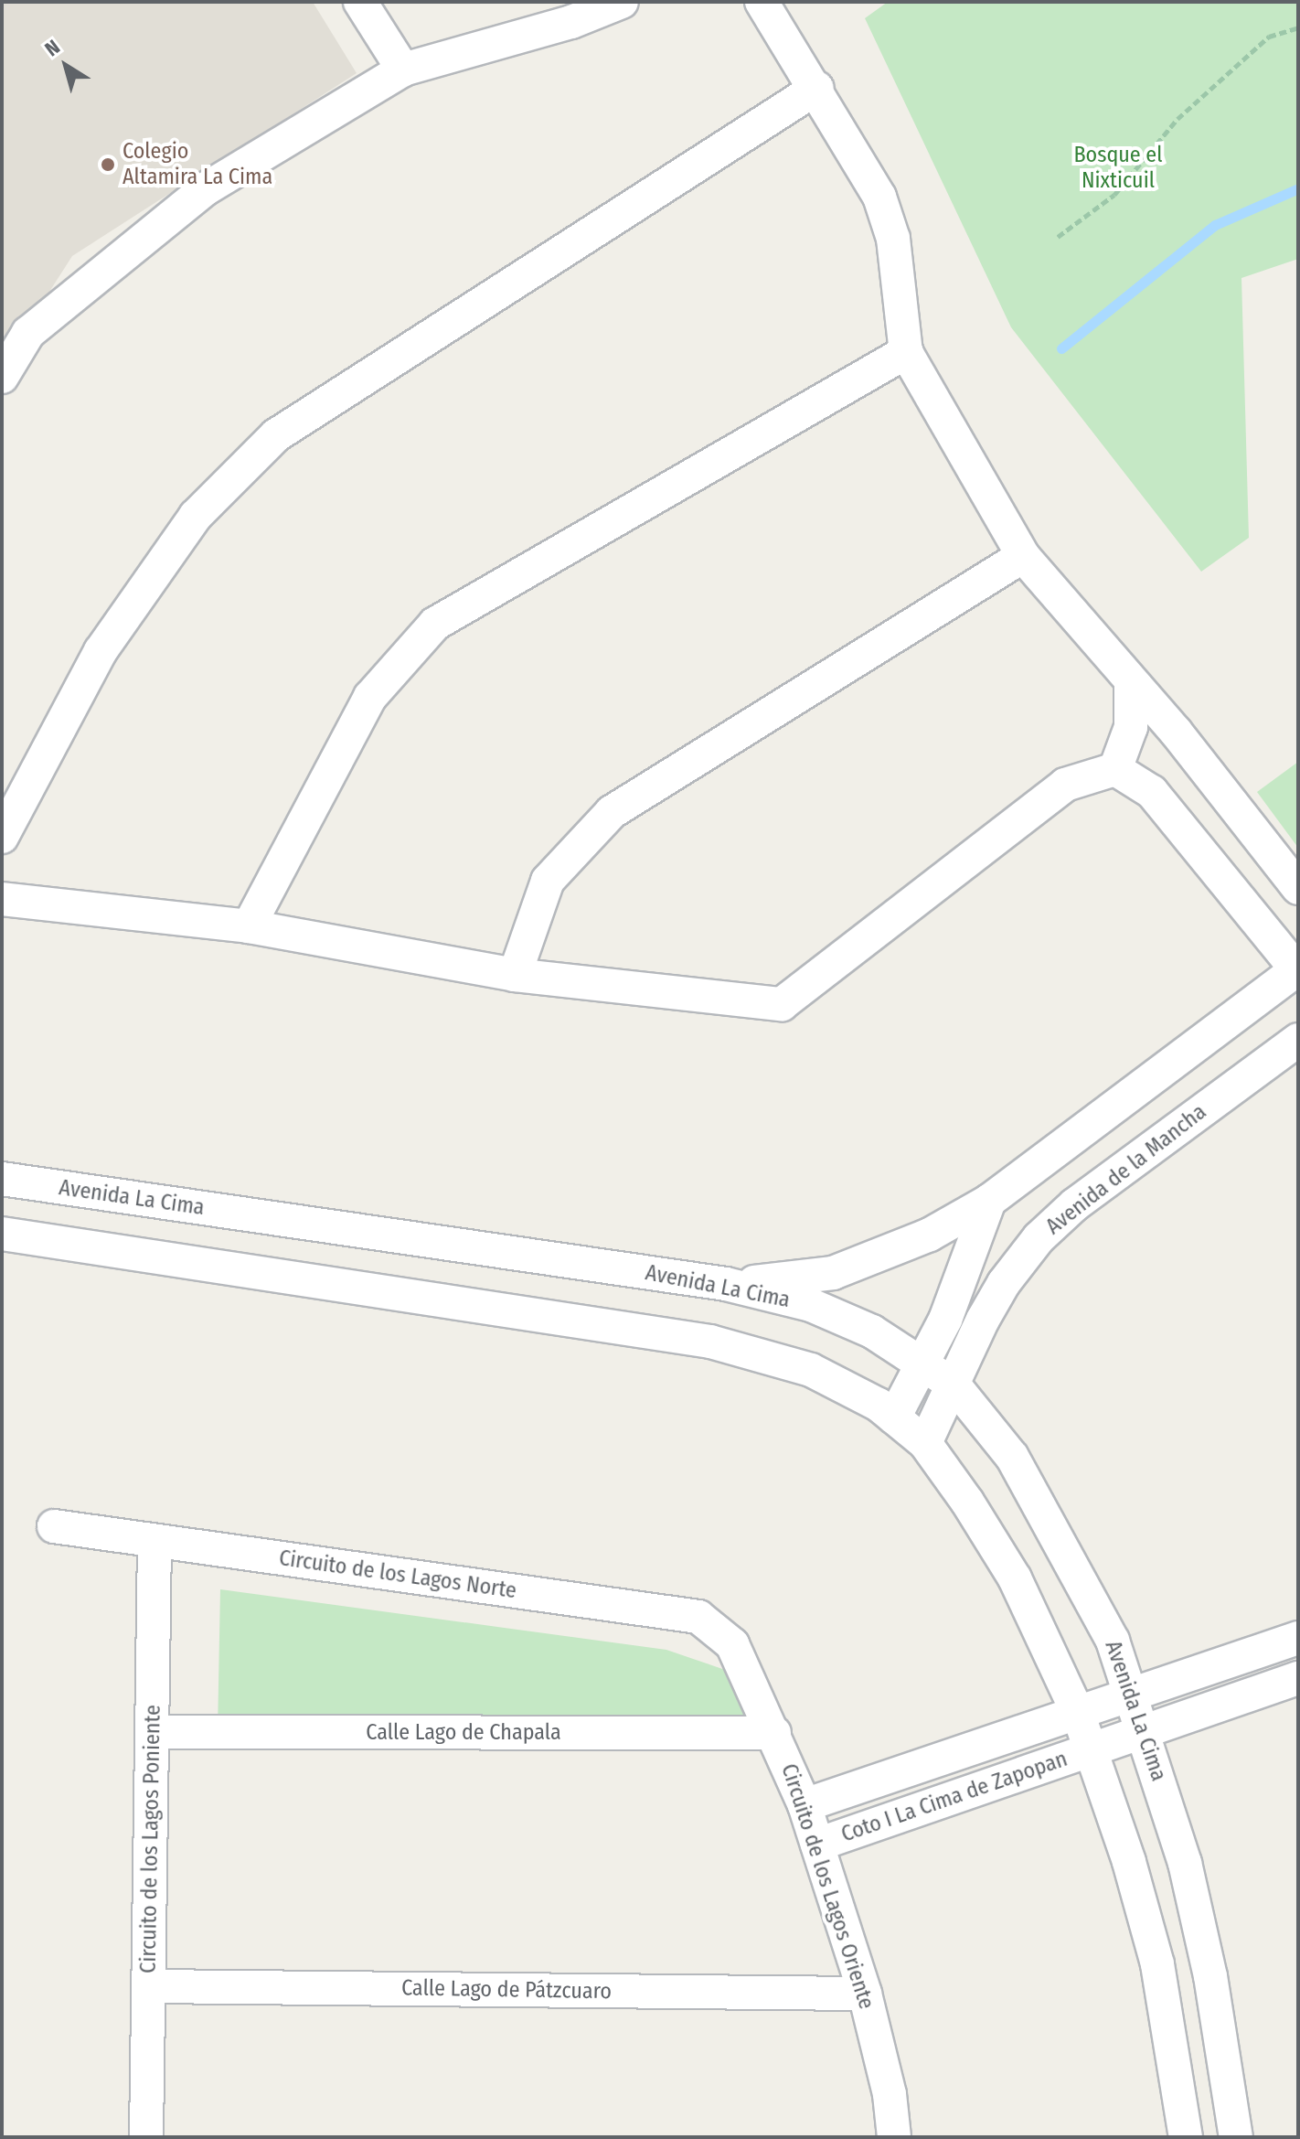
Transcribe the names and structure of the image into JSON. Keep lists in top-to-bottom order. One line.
{"streets":{"street":["Avenida de la Mancha","Avenida La Cima","Circuito de los Lagos Norte","Calle Lago de Chapala","Coto I La Cima de Zapopan","Circuito de los Lagos Poniente","Circuito de los Lagos Oriente","Calle Lago de Pátzcuaro"]},"crossings":[["Avenida de la Mancha","Avenida La Cima"],["Avenida La Cima","Coto I La Cima de Zapopan"],["Circuito de los Lagos Norte","Circuito de los Lagos Poniente"],["Circuito de los Lagos Norte","Circuito de los Lagos Oriente"],["Calle Lago de Chapala","Circuito de los Lagos Poniente"],["Calle Lago de Chapala","Circuito de los Lagos Oriente"],["Coto I La Cima de Zapopan","Circuito de los Lagos Oriente"],["Circuito de los Lagos Poniente","Calle Lago de Pátzcuaro"],["Circuito de los Lagos Oriente","Calle Lago de Pátzcuaro"]],"parks":["Bosque el Nixticuil"],"places":["Colegio Altamira La Cima"],"north":"top left"}
